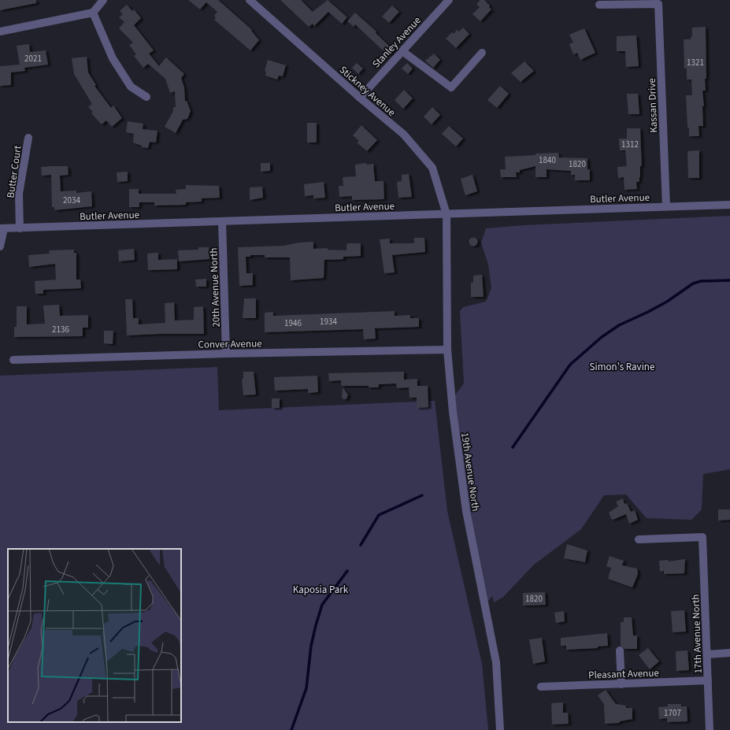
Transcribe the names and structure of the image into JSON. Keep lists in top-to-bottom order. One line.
{"streets":{"street":["Stanley Avenue","Stickney Avenue","Kassan Drive","Butter Court","Butler Avenue","20th Avenue North","Conver Avenue","19th Avenue North","17th Avenue North","Pleasant Avenue"]},"crossings":[["Stanley Avenue","Stickney Avenue"],["Stickney Avenue","Butler Avenue"],["Stickney Avenue","19th Avenue North"],["Kassan Drive","Butler Avenue"],["Butter Court","Butler Avenue"],["Butler Avenue","20th Avenue North"],["Butler Avenue","19th Avenue North"],["20th Avenue North","Conver Avenue"],["Conver Avenue","19th Avenue North"],["17th Avenue North","Pleasant Avenue"]],"parks":["Simon's Ravine","Kaposia Park"],"house_numbers":["2021","1321","1312","1840","1820","2034","1934","1946","2136","1820","1707"]}
